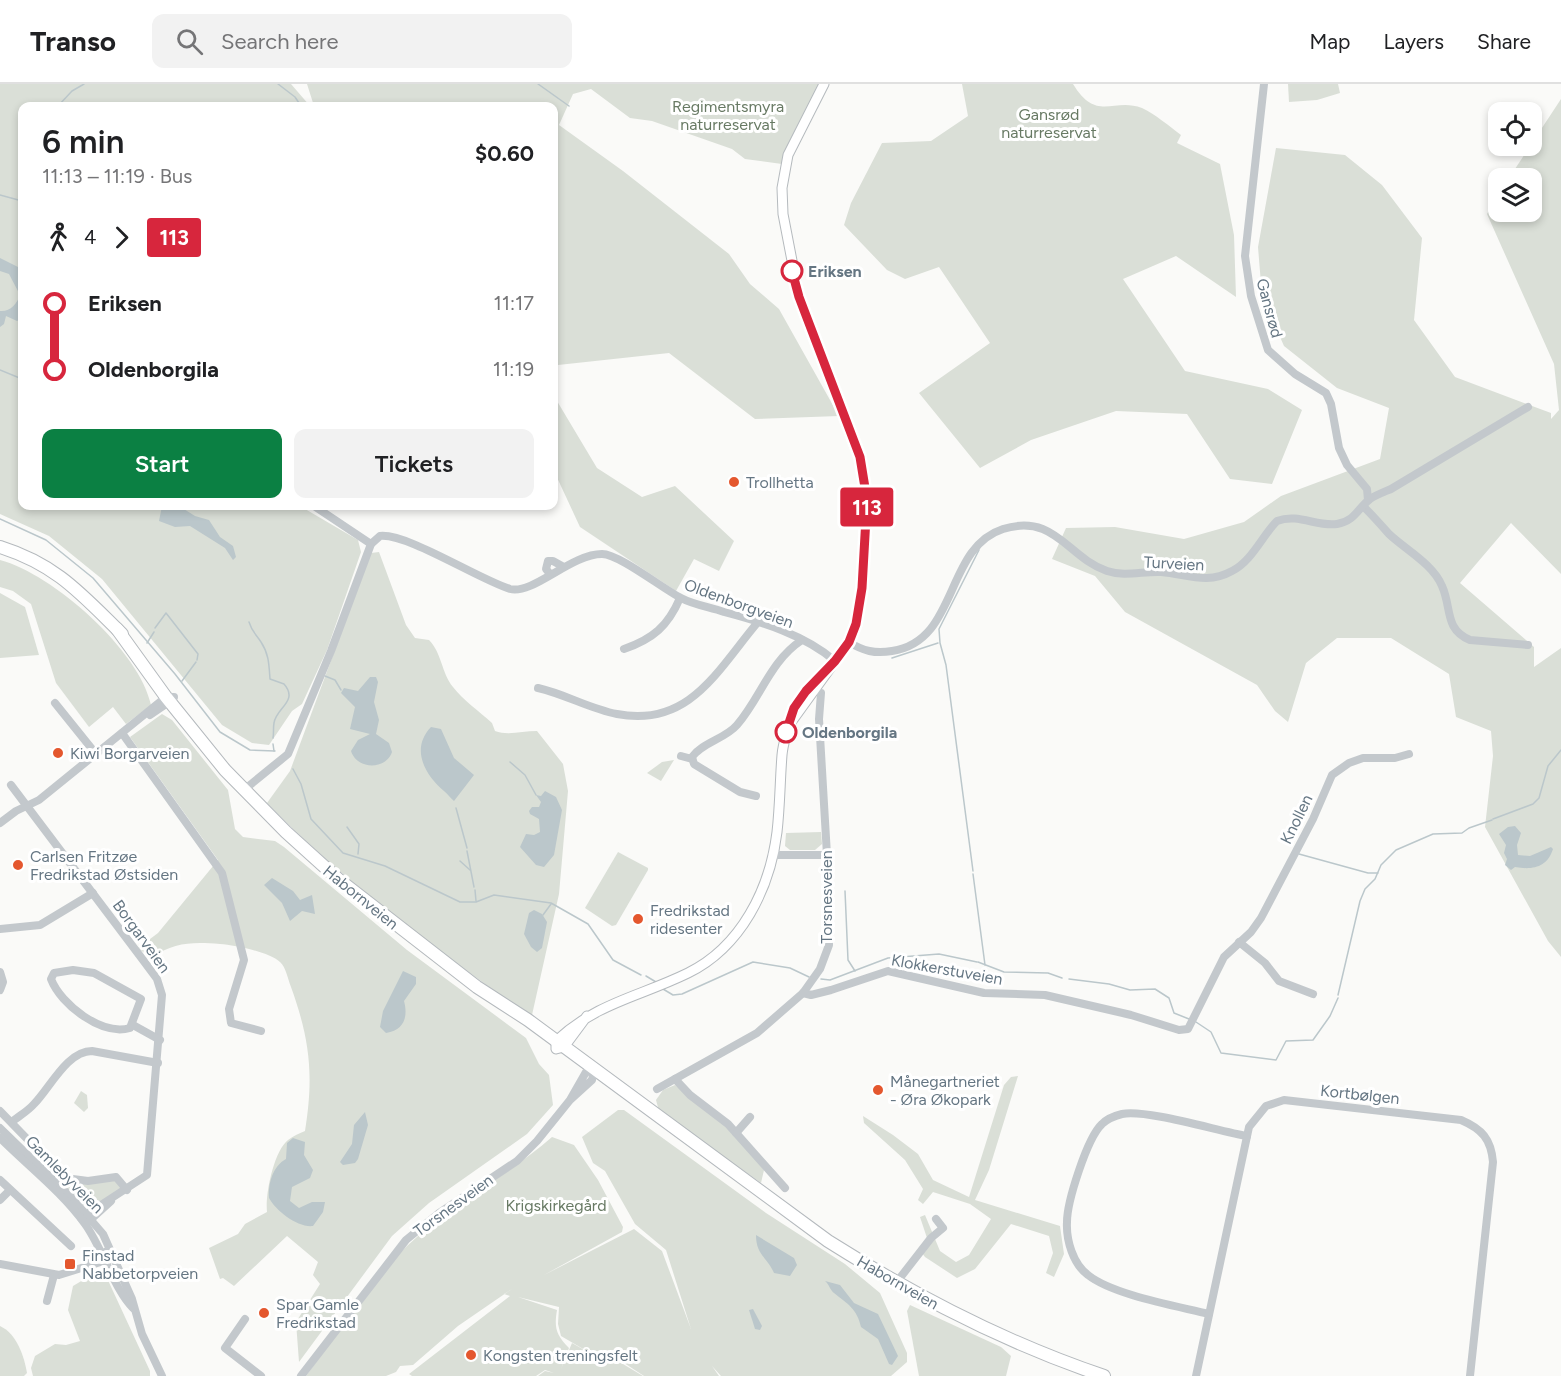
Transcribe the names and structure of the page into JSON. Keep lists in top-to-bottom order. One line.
{"streets":{"highway":["Habornveien"],"street":["Gansrød","Turveien","Oldenborgveien","Knollen","Torsnesveien","Borgarveien","Klokkerstuveien","Kortbølgen","Gamlebyveien"]},"crossings":[["Gansrød","Turveien"],["Knollen","Klokkerstuveien"],["Habornveien","Torsnesveien"],["Torsnesveien","Klokkerstuveien"],["Borgarveien","Gamlebyveien"]],"parks":["Regimentsmyra naturreservat","Gansrød naturreservat","Krigskirkegård"],"places":{"other":["Eriksen","Trollhetta","Oldenborgila","Kiwi Borgarveien","Carlsen Fritzøe Fredrikstad Østsiden","Fredrikstad ridesenter","Månegartneriet - Øra Økopark","Spar Gamle Fredrikstad","Kongsten treningsfelt"],"transit":["Finstad Nabbetorpveien"]},"lines":["bus line 113"],"page":{"header":"Transo","search":"Search here","nav":["Map","Layers","Share"],"on_map":"113","heading":["6 min","11:13 – 11:19 · Bus","$0.60"],"legs":["4","113"],"list":[{"name":"Eriksen","value":"11:17"},{"name":"Oldenborgila","value":"11:19"}],"buttons":["Start","Tickets"]}}
